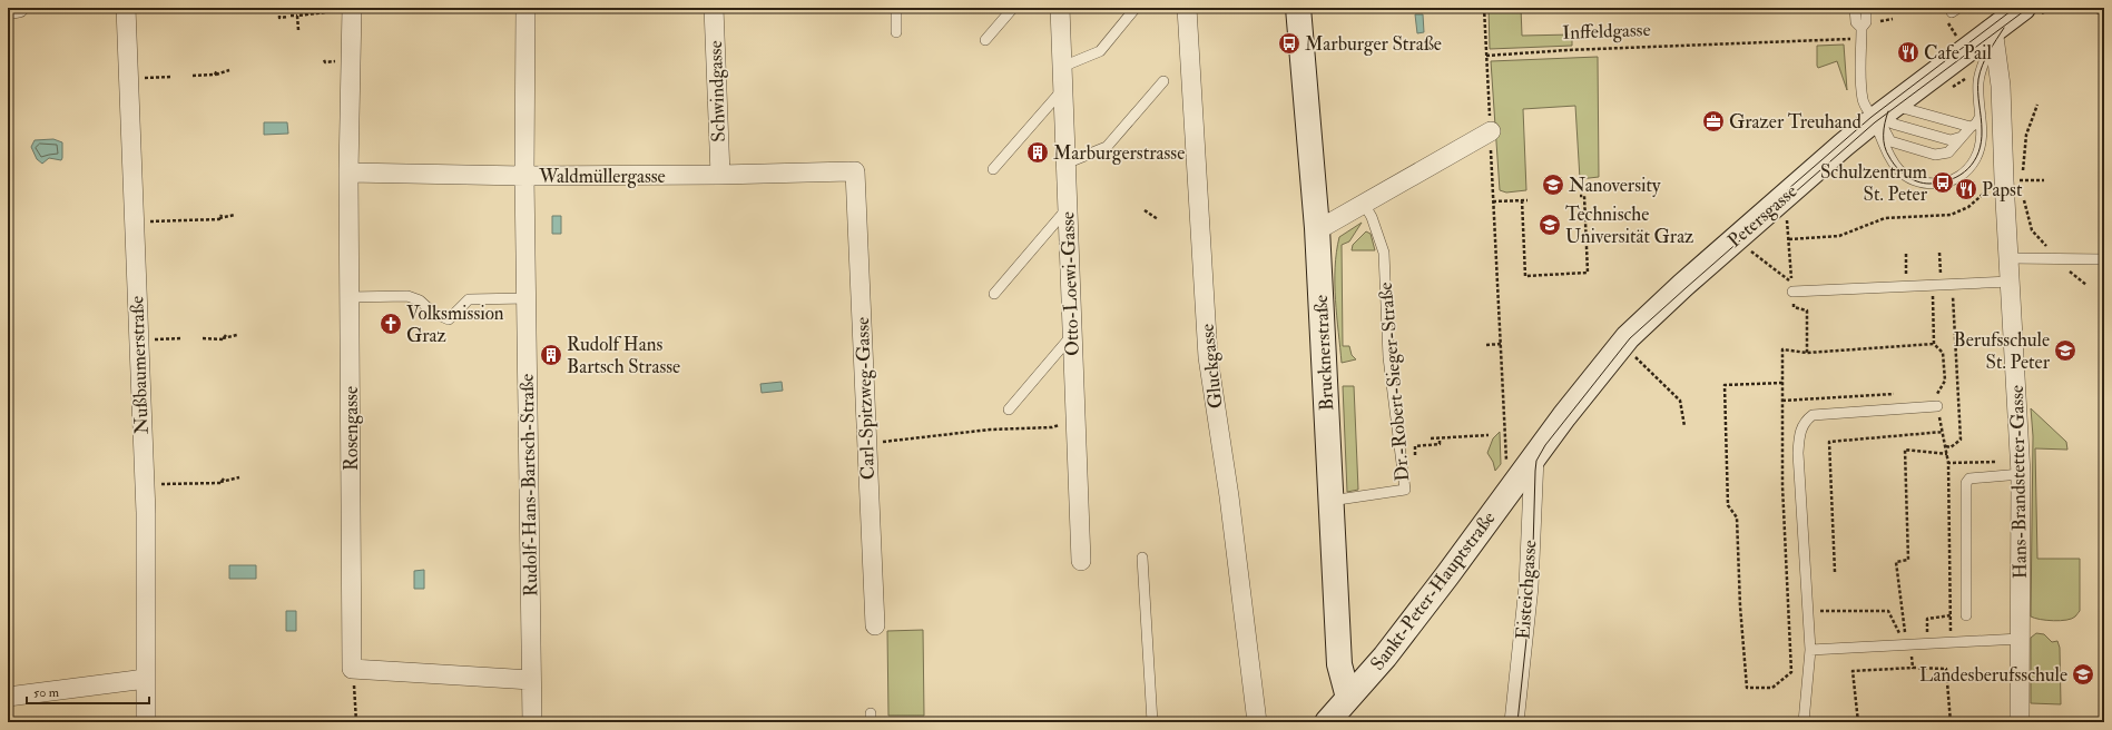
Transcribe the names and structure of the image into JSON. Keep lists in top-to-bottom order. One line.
{"streets":{"main road":["Petersgasse","Brucknerstraße","Sankt-Peter-Hauptstraße"],"street":["Schwindgasse","Waldmüllergasse","Otto-Loewi-Gasse","Nußbaumerstraße","Gluckgasse","Carl-Spitzweg-Gasse","Rosengasse","Hans-Brandstetter-Gasse","Rudolf-Hans-Bartsch-Straße","Eisteichgasse"],"lane":["Dr.-Robert-Sieger-Straße"],"path":["Inffeldgasse"]},"crossings":[["Schwindgasse","Waldmüllergasse"],["Waldmüllergasse","Carl-Spitzweg-Gasse"],["Waldmüllergasse","Rosengasse"],["Waldmüllergasse","Rudolf-Hans-Bartsch-Straße"],["Petersgasse","Hans-Brandstetter-Gasse"],["Petersgasse","Eisteichgasse"],["Petersgasse","Sankt-Peter-Hauptstraße"],["Brucknerstraße","Dr.-Robert-Sieger-Straße"],["Brucknerstraße","Sankt-Peter-Hauptstraße"],["Eisteichgasse","Sankt-Peter-Hauptstraße"]],"places":{"bus stop":["Marburger Straße","Schulzentrum St. Peter"],"restaurant":["Cafe Pail","Papst"],"office":["Grazer Treuhand"],"building":["Marburgerstrasse","Rudolf Hans Bartsch Strasse"],"school or university":["Nanoversity","Technische Universität Graz","Berufsschule St. Peter","Landesberufsschule"],"church":["Volksmission Graz"]},"scale_bar":"50 m"}
